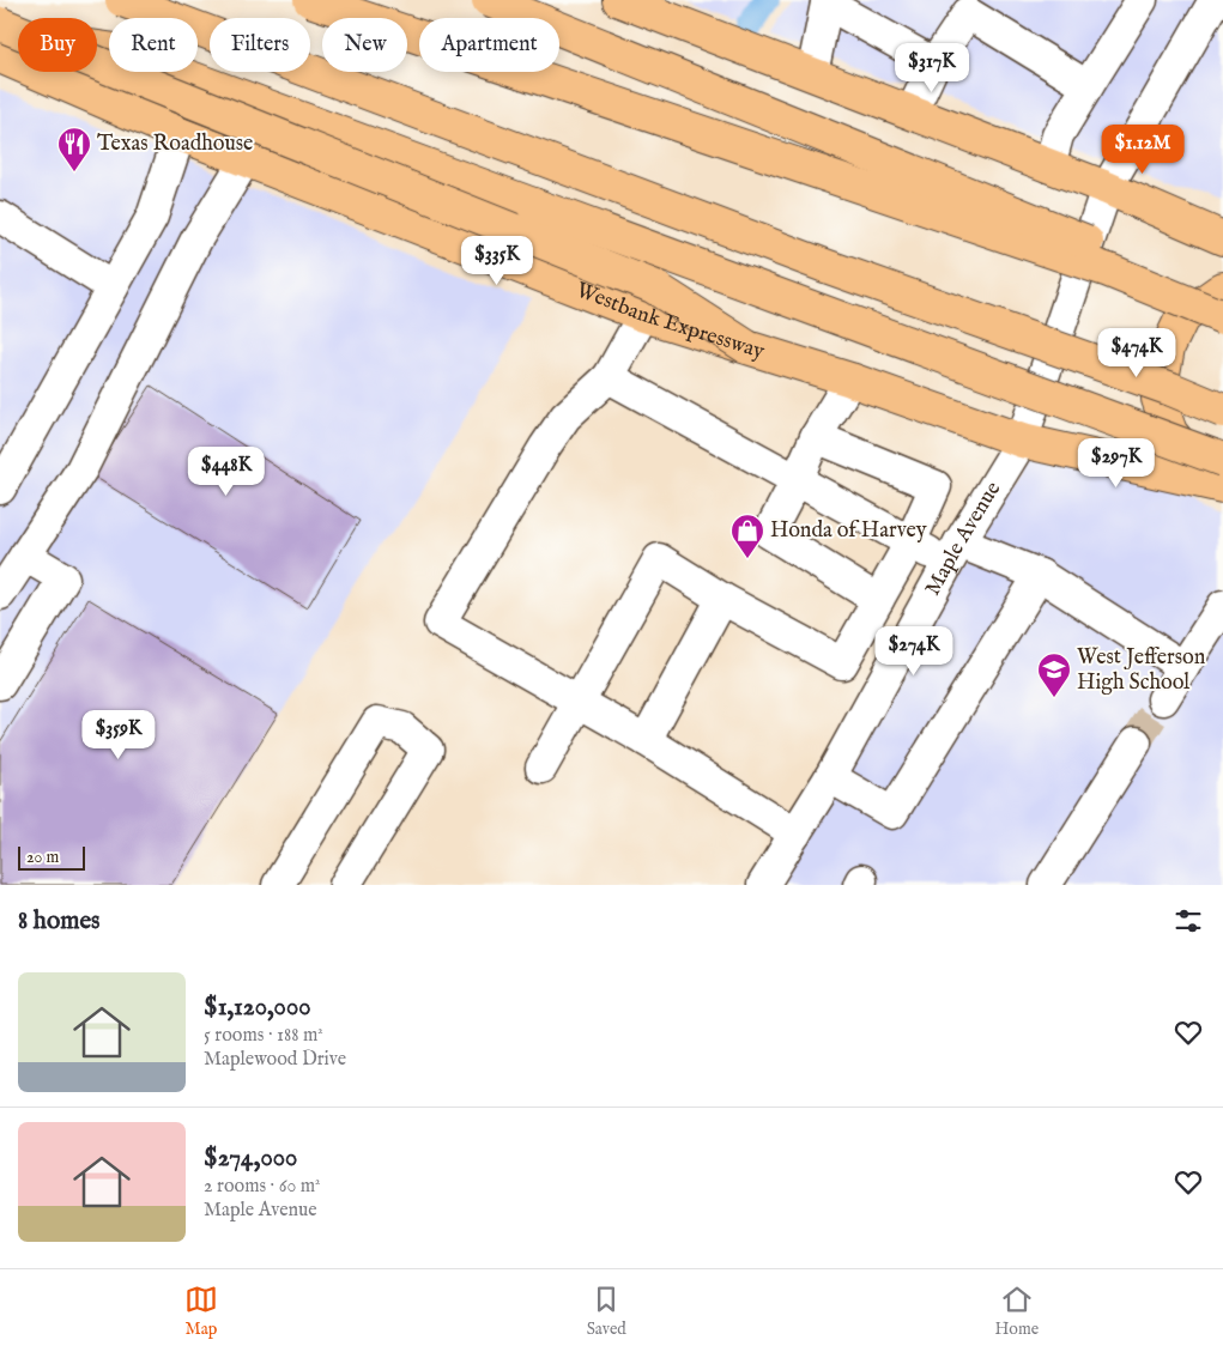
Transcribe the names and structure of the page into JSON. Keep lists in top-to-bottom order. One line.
{"streets":{"main road":["Westbank Expressway"],"street":["Maple Avenue"]},"crossings":[["Westbank Expressway","Maple Avenue"]],"places":{"restaurant":["Texas Roadhouse"],"shop":["Honda of Harvey"],"school or university":["West Jefferson High School"]},"scale_bar":"20 m","page":{"chip":["Buy","Rent","Filters","New","Apartment"],"price":["$317K","$1.12M","$335K","$474K","$297K","$448K","$274K","$359K"],"scale":"20 m","heading":"8 homes","list":[{"name":"$1,120,000","note":"5 rooms · 188 m² · Maplewood Drive"},{"name":"$274,000","note":"2 rooms · 60 m² · Maple Avenue"}],"tabs":["Map","Saved","Home"]}}
